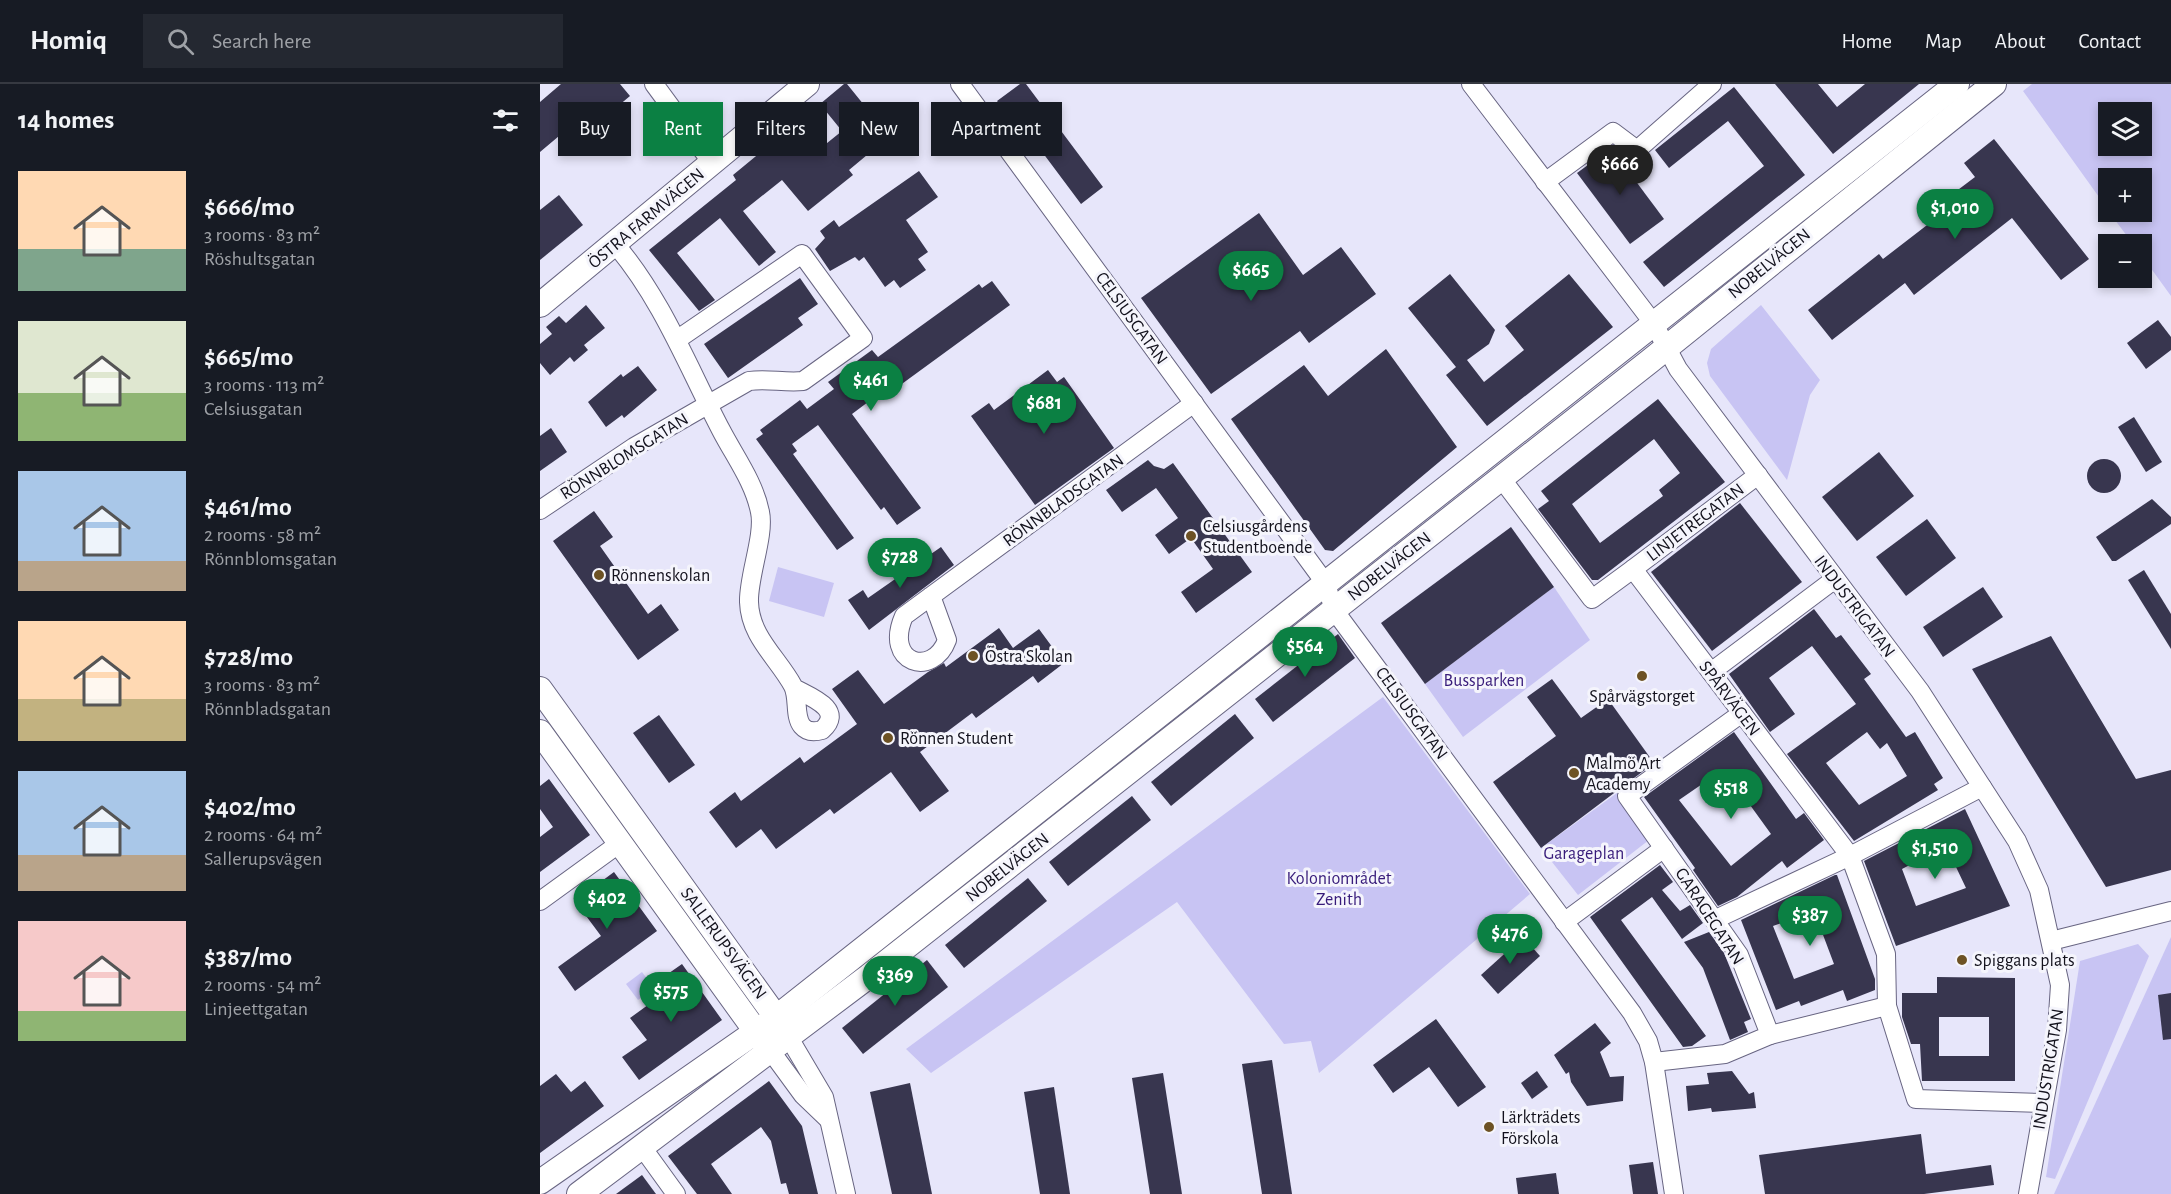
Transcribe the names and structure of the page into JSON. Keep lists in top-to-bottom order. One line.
{"streets":{"main road":["ÖSTRA FARMVÄGEN","NOBELVÄGEN","SALLERUPSVÄGEN"],"street":["CELSIUSGATAN","RÖNNBLOMSGATAN","RÖNNBLADSGATAN","LINJETREGATAN","INDUSTRIGATAN","SPÅRVÄGEN","GARAGEGATAN"]},"crossings":[["ÖSTRA FARMVÄGEN","RÖNNBLOMSGATAN"],["NOBELVÄGEN","CELSIUSGATAN"],["NOBELVÄGEN","INDUSTRIGATAN"],["NOBELVÄGEN","SALLERUPSVÄGEN"],["CELSIUSGATAN","RÖNNBLADSGATAN"],["LINJETREGATAN","INDUSTRIGATAN"],["LINJETREGATAN","SPÅRVÄGEN"],["INDUSTRIGATAN","SPÅRVÄGEN"],["SPÅRVÄGEN","GARAGEGATAN"]],"parks":["Bussparken","Garageplan","Koloniområdet Zenith"],"places":["Celsiusgårdens Studentboende","Rönnenskolan","Östra Skolan","Spårvägstorget","Rönnen Student","Malmö Art Academy","Spiggans plats","Lärkträdets Förskola"],"page":{"header":"Homiq","search":"Search here","nav":["Home","Map","About","Contact"],"heading":"14 homes","map_buttons":["+","−"],"chip":["Buy","Rent","Filters","New","Apartment"],"price":["$666","$1,010","$665","$461","$681","$728","$564","$518","$1,510","$402","$387","$476","$369","$575"],"list":[{"name":"$666/mo","note":"3 rooms · 83 m² · Röshultsgatan"},{"name":"$665/mo","note":"3 rooms · 113 m² · Celsiusgatan"},{"name":"$461/mo","note":"2 rooms · 58 m² · Rönnblomsgatan"},{"name":"$728/mo","note":"3 rooms · 83 m² · Rönnbladsgatan"},{"name":"$402/mo","note":"2 rooms · 64 m² · Sallerupsvägen"},{"name":"$387/mo","note":"2 rooms · 54 m² · Linjeettgatan"}]}}
